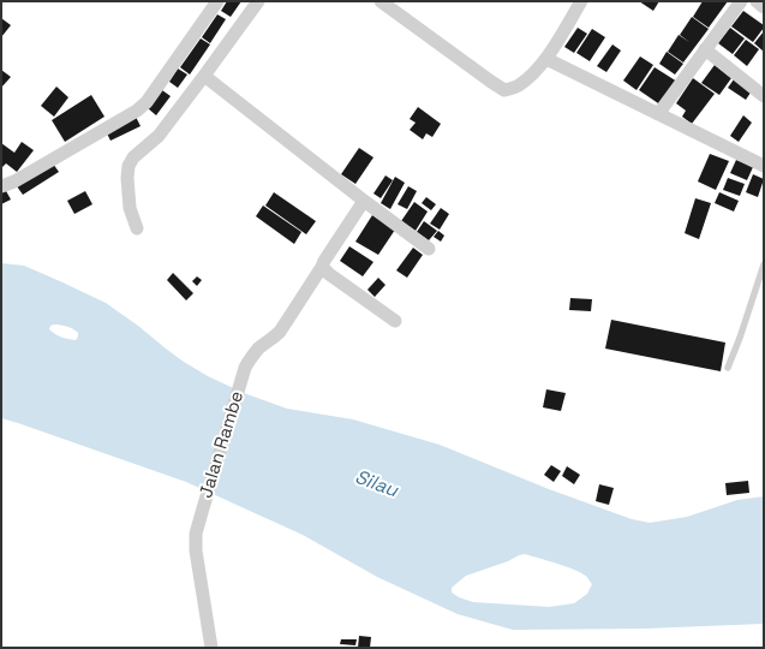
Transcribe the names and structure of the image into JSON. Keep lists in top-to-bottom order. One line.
{"streets":{"street":["Jalan Rambe"]},"water":["Silau"]}
